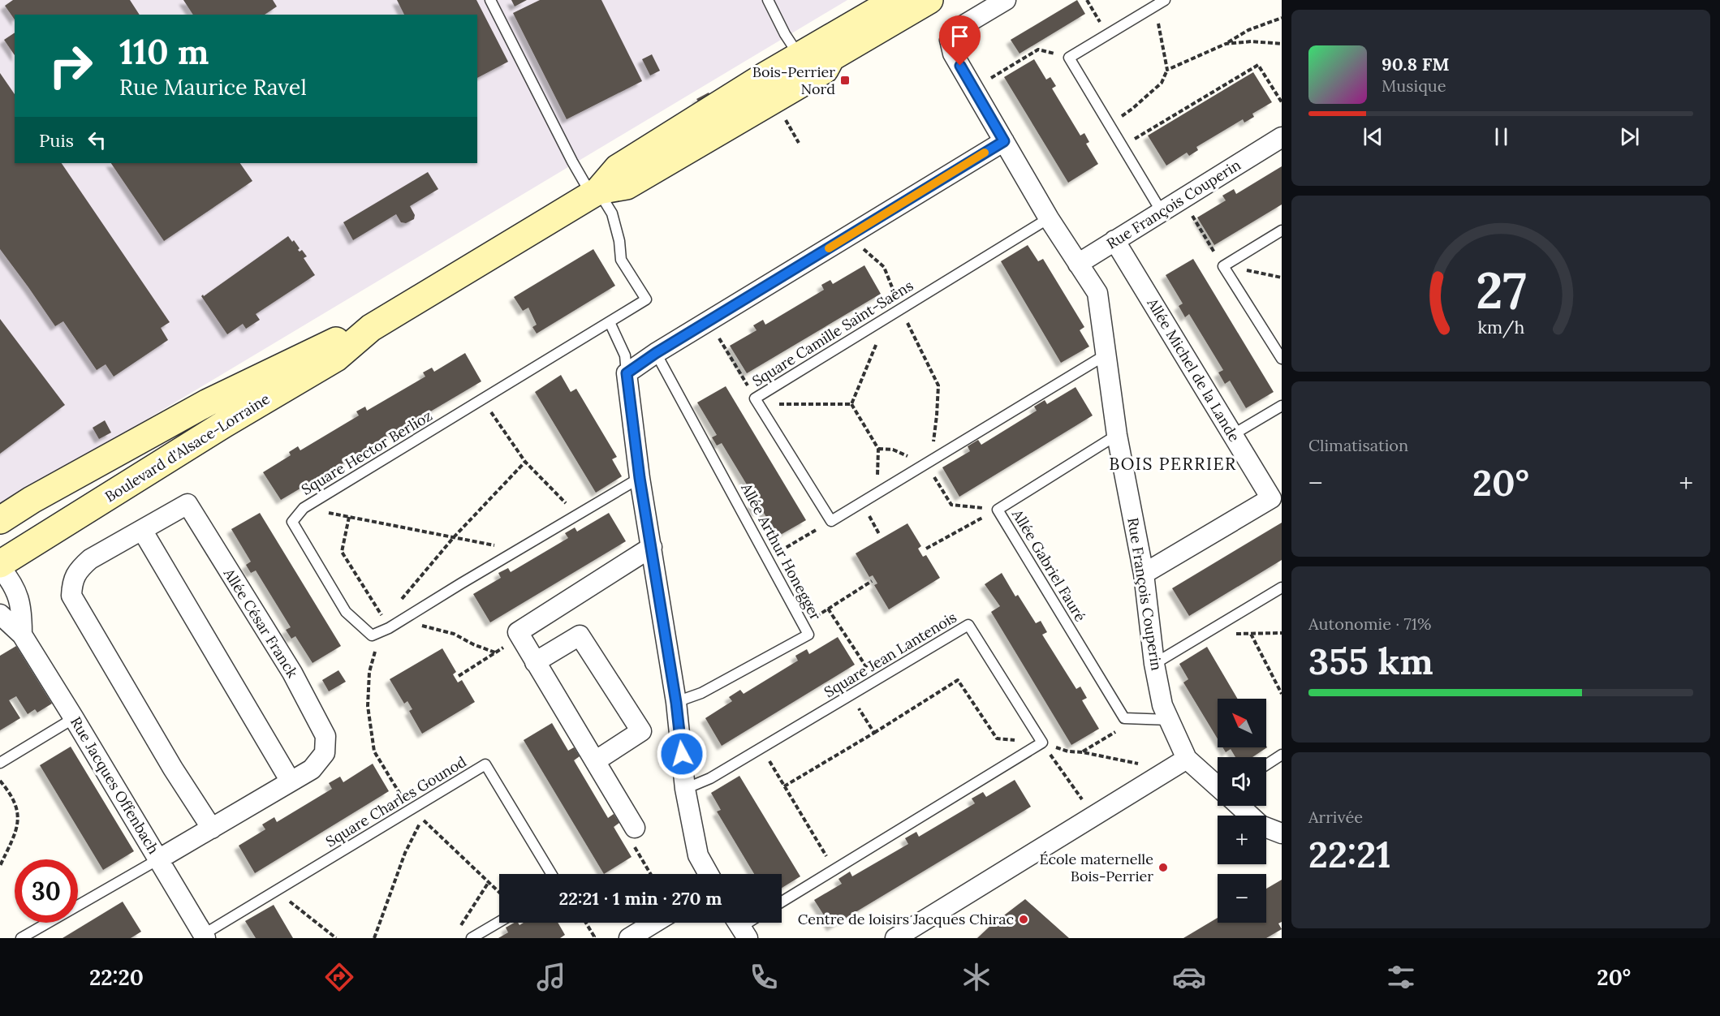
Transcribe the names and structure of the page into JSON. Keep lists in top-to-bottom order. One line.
{"streets":{"main road":["Boulevard d'Alsace-Lorraine"],"street":["Rue François Couperin","Allée Michel de la Lande","Allée César Franck","Rue Jacques Offenbach"],"lane":["Square Camille Saint-Saëns","Square Hector Berlioz","Allée Arthur Honegger","Allée Gabriel Fauré","Square Jean Lantenois","Square Charles Gounod"]},"crossings":[["Rue François Couperin","Allée Michel de la Lande"],["Rue François Couperin","Allée Gabriel Fauré"],["Boulevard d'Alsace-Lorraine","Square Hector Berlioz"],["Allée César Franck","Rue Jacques Offenbach"],["Rue Jacques Offenbach","Square Charles Gounod"]],"districts":["BOIS PERRIER"],"places":{"transit":["Bois-Perrier Nord"],"other":["École maternelle Bois-Perrier","Centre de loisirs Jacques Chirac"]},"north":"top left","page":{"turn":["110 m","Rue Maurice Ravel"],"song":["90.8 FM","Musique"],"then":"Puis","tile":["Climatisation",["Autonomie · 71%","355 km"],["Arrivée","22:21"]],"heat":["−","20°","+"],"map_buttons":["+","−"],"limit":"30","trip":"22:21 · 1 min · 270 m","tabs":["22:20","20°"],"gauge":["27","km/h"]}}
